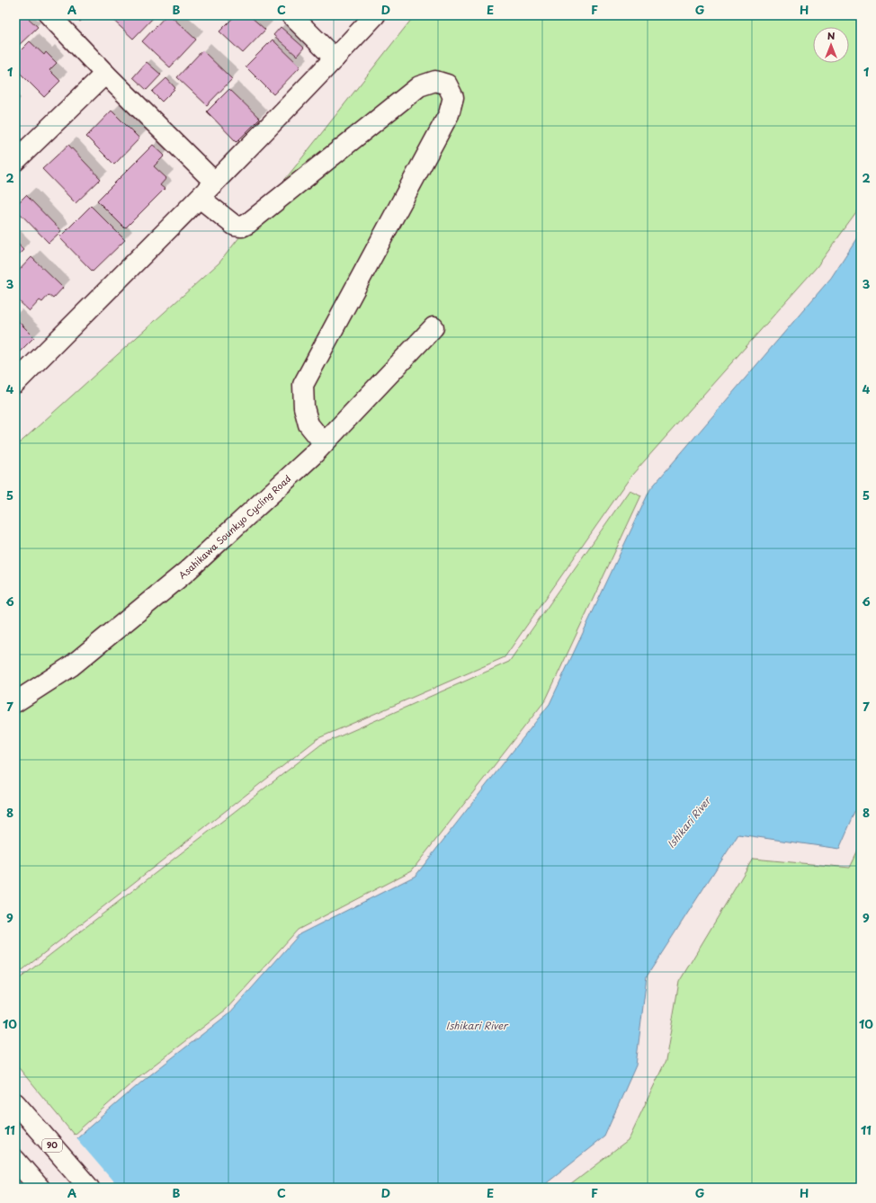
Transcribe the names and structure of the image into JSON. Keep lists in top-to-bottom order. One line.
{"streets":{"street":["Asahikawa Sounkyo Cycling Road","90"]},"water":["Ishikari River"],"north":"top","grid":{"columns":["A","B","C","D","E","F","G","H"],"rows":["1","2","3","4","5","6","7","8","9","10","11"]}}
